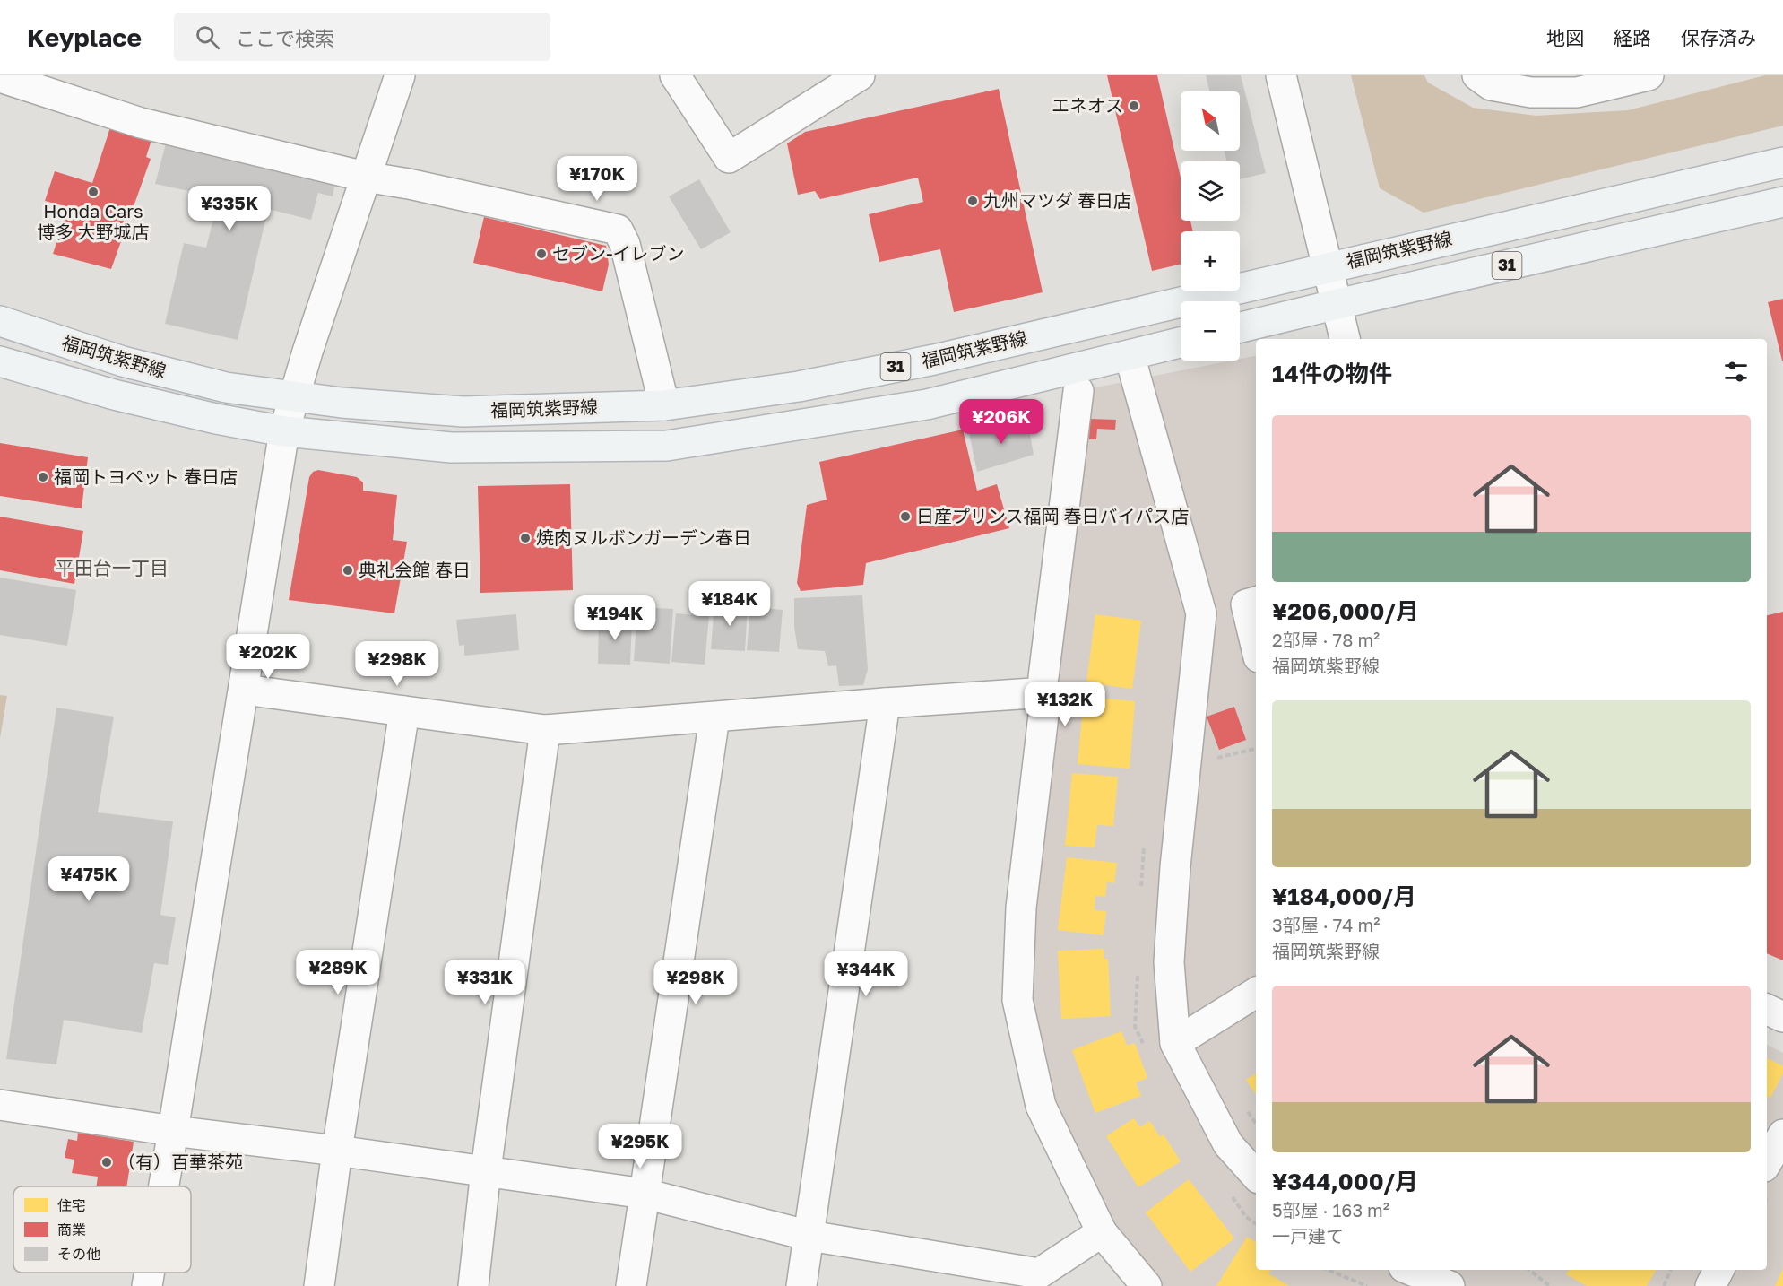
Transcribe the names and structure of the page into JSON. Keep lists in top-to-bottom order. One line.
{"streets":{"main road":["福岡筑紫野線","31"]},"districts":["平田台一丁目"],"places":["エネオス","Honda Cars 博多 大野城店","九州マツダ 春日店","セブン-イレブン","福岡トヨペット 春日店","日産プリンス福岡 春日バイパス店","焼肉ヌルボンガーデン春日","典礼会館 春日","（有）百華茶苑"],"legend":["住宅","商業","その他"],"north":"top left","page":{"header":"Keyplace","search":"ここで検索","nav":["地図","経路","保存済み"],"map_buttons":["+","−"],"price":["¥170K","¥335K","¥206K","¥184K","¥194K","¥202K","¥298K","¥132K","¥475K","¥289K","¥344K","¥331K","¥298K","¥295K"],"heading":"14件の物件","list":[{"name":"¥206,000/月","note":"2部屋 · 78 m² · 福岡筑紫野線"},{"name":"¥184,000/月","note":"3部屋 · 74 m² · 福岡筑紫野線"},{"name":"¥344,000/月","note":"5部屋 · 163 m² · 一戸建て"}]}}
